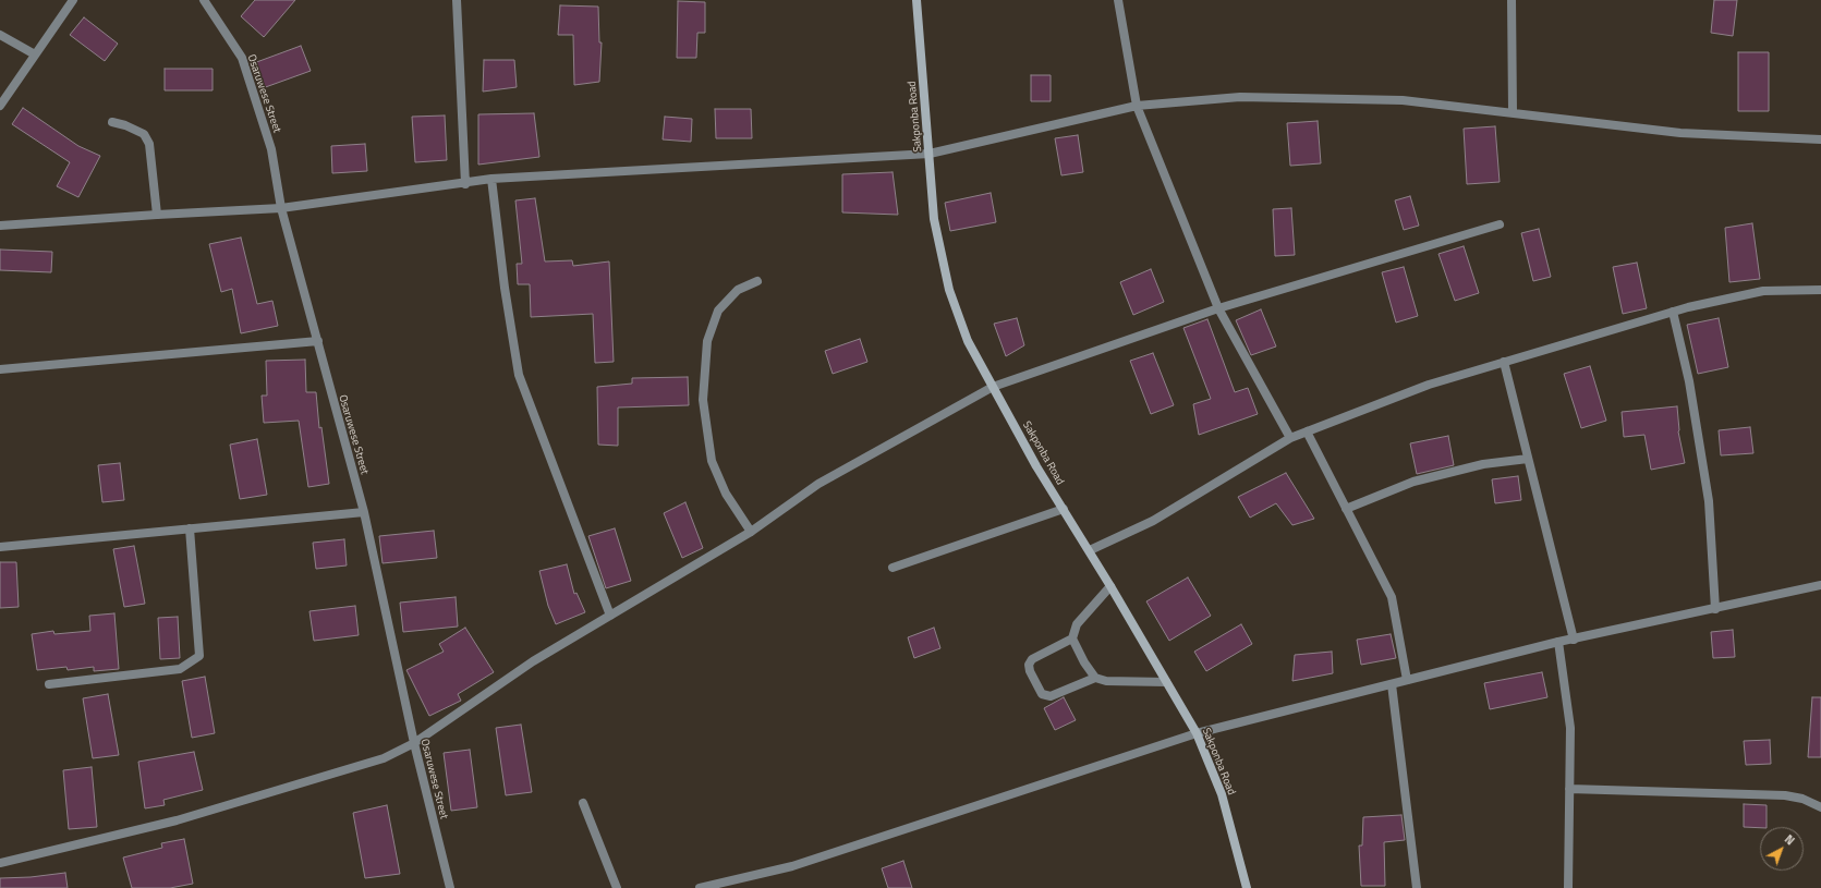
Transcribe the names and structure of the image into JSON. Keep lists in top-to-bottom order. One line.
{"streets":{"main road":["Sakponba Road"],"street":["Osaruwese Street"]},"north":"top right"}
